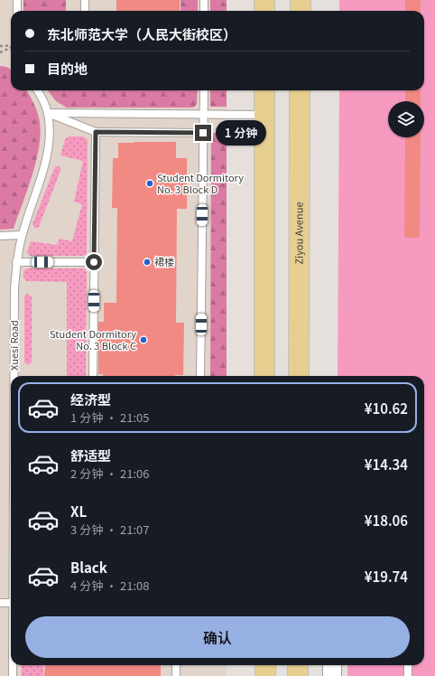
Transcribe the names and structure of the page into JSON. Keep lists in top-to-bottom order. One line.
{"streets":{"main road":["Ziyou Avenue"],"lane":["Xuesi Road"]},"places":["Student Dormitory No. 3 Block D","裙楼","Student Dormitory No. 3 Block C"],"page":{"banner":["东北师范大学（人民大街校区）","目的地"],"bubble":"1 分钟","list":[{"name":"经济型","note":"1 分钟 · 21:05","value":"¥10.62"},{"name":"舒适型","note":"2 分钟 · 21:06","value":"¥14.34"},{"name":"XL","note":"3 分钟 · 21:07","value":"¥18.06"},{"name":"Black","note":"4 分钟 · 21:08","value":"¥19.74"}],"buttons":"确认"}}
